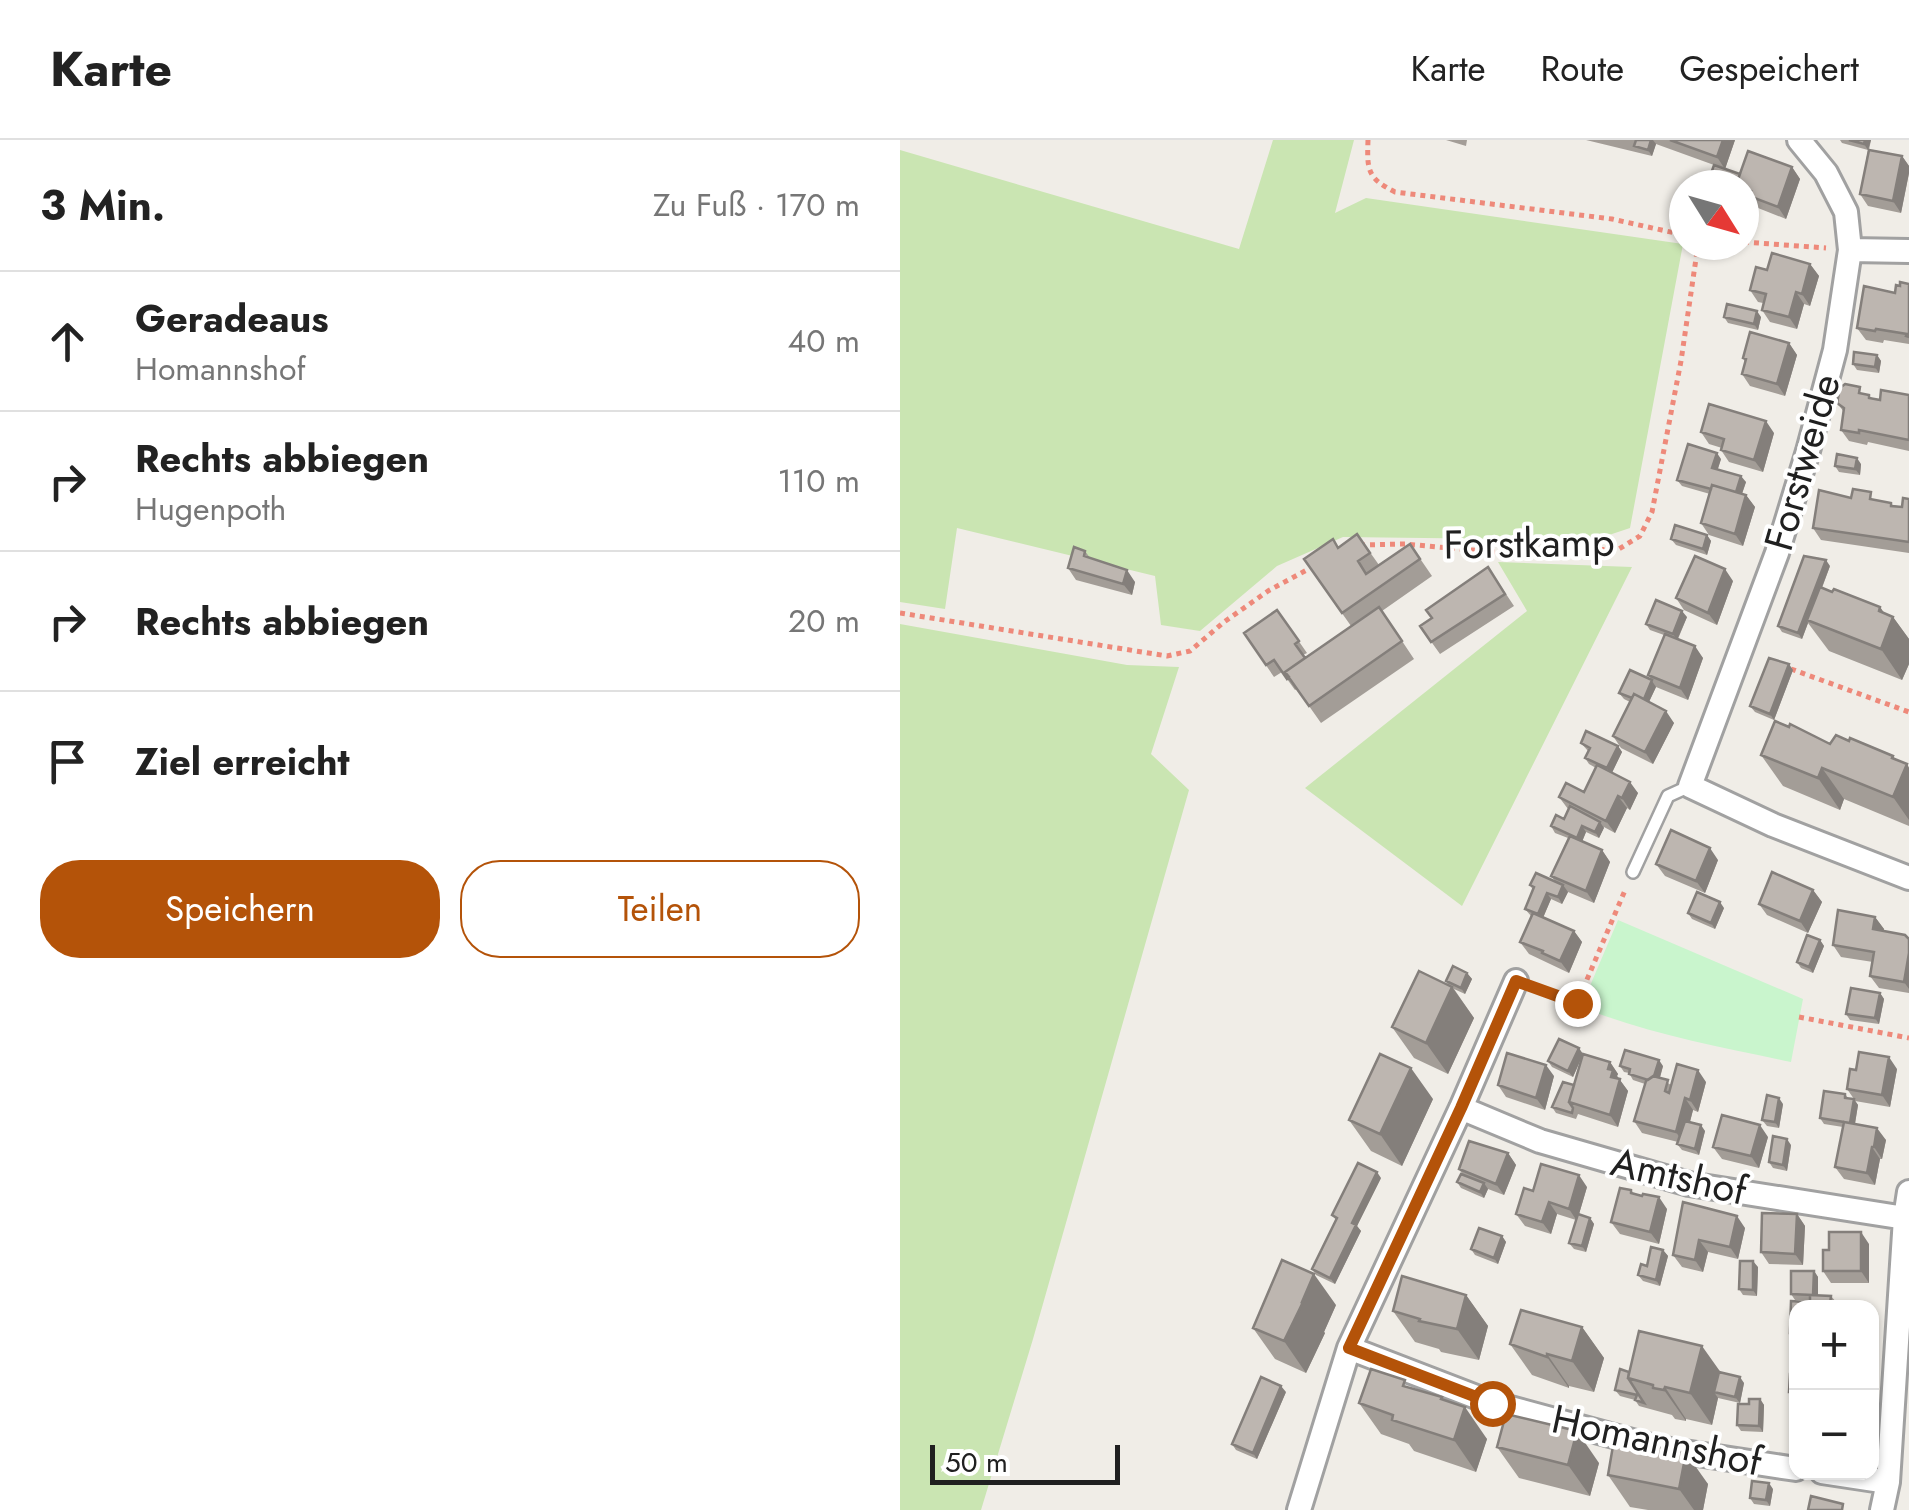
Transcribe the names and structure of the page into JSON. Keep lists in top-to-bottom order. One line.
{"streets":{"street":["Forstweide","Amtshof","Homannshof"],"path":["Forstkamp"]},"scale_bar":"50 m","north":"bottom right","page":{"header":"Karte","nav":["Karte","Route","Gespeichert"],"heading":["3 Min.","Zu Fuß · 170 m"],"list":[["Geradeaus","Homannshof","40 m"],["Rechts abbiegen","Hugenpoth","110 m"],["Rechts abbiegen","20 m"],"Ziel erreicht"],"buttons":["Speichern","Teilen"],"map_buttons":["+","−"],"scale":"50 m"}}
